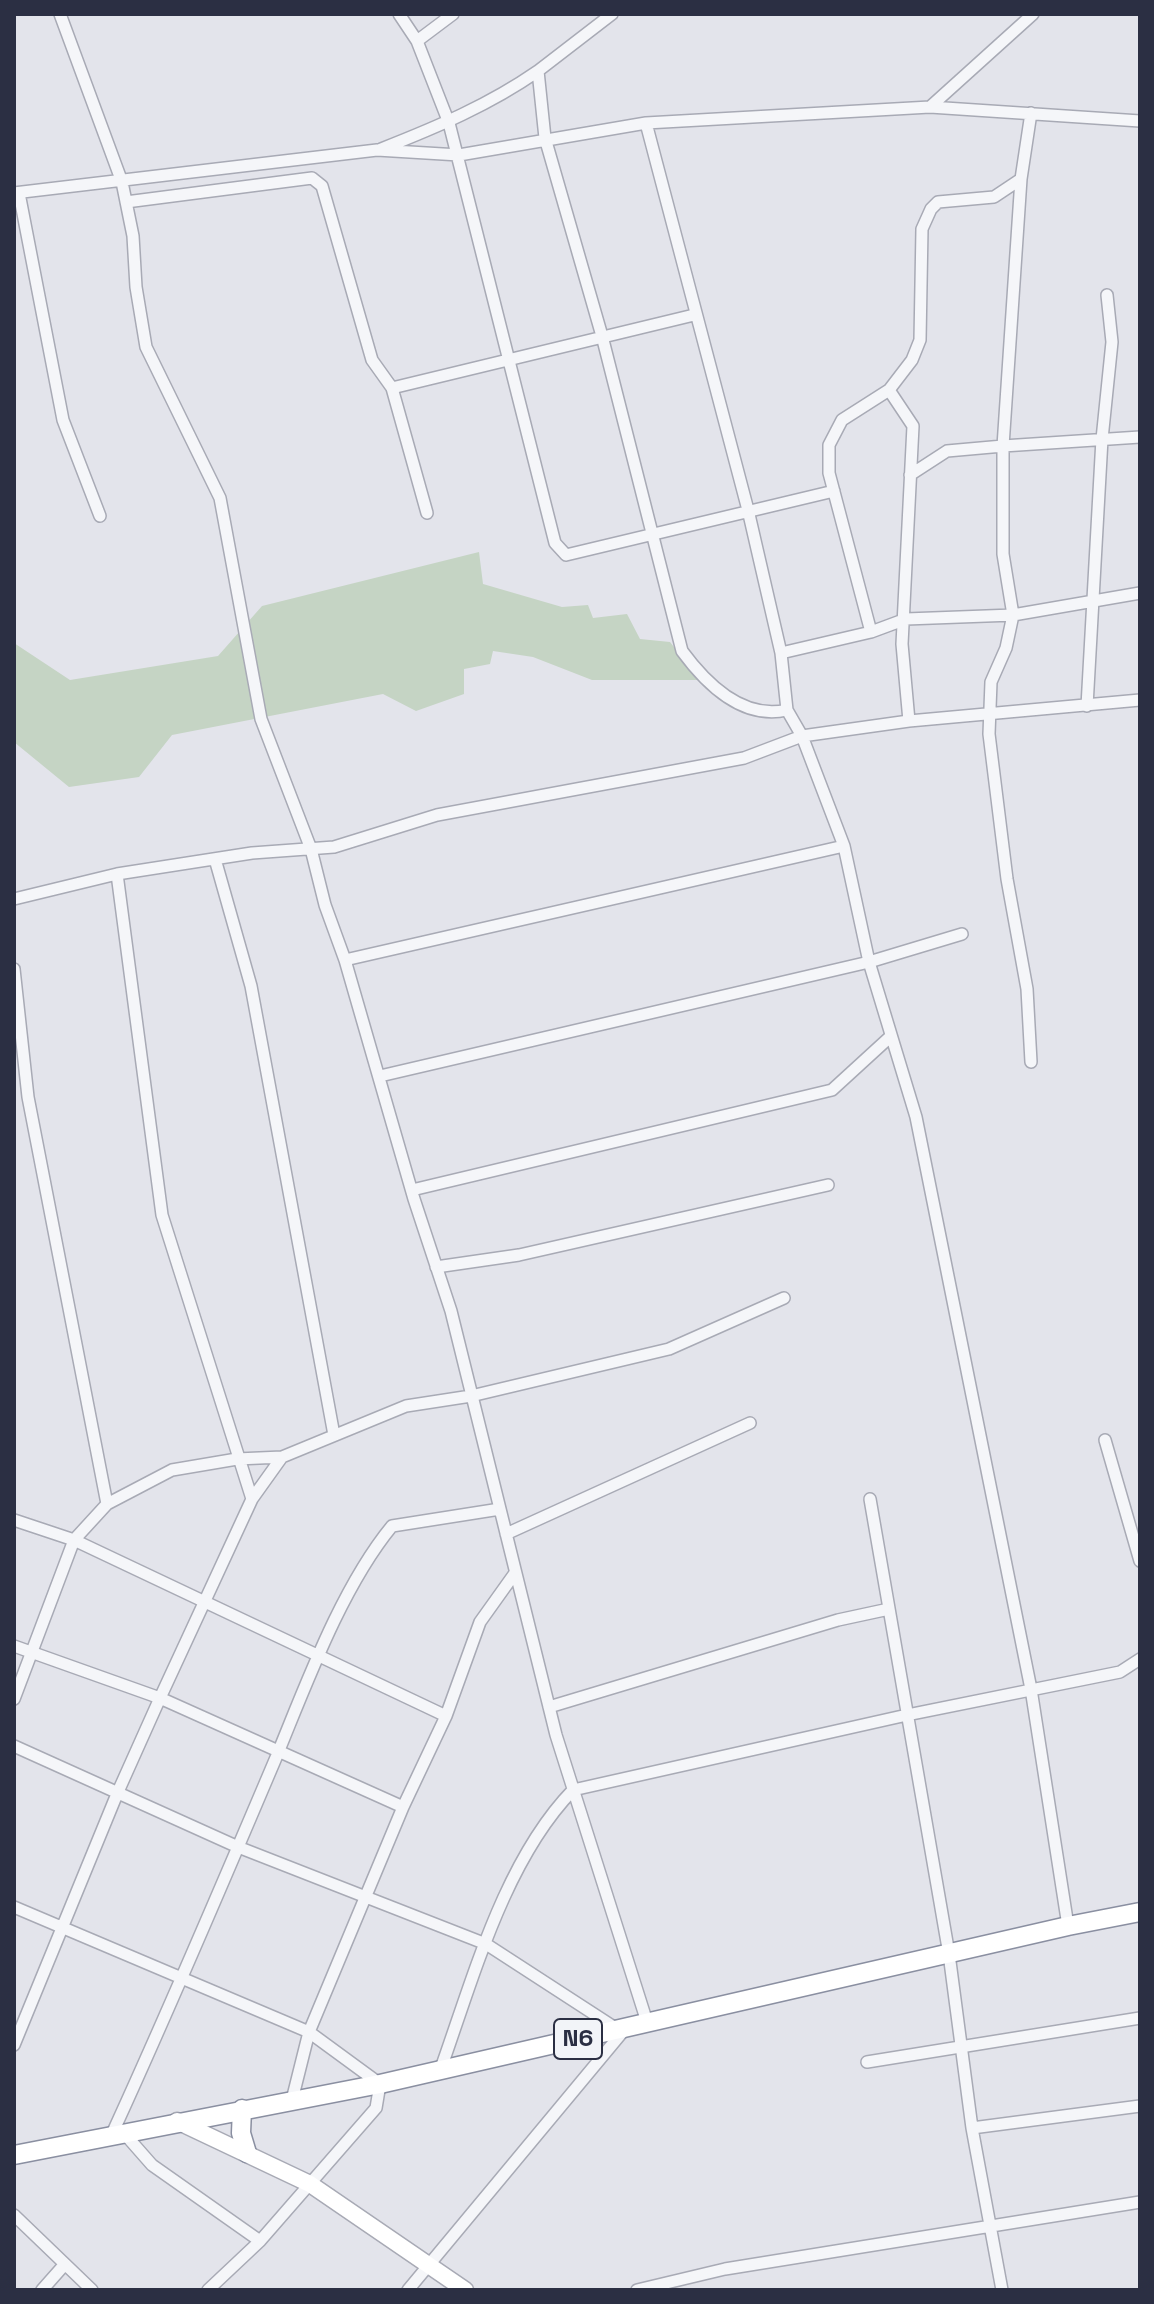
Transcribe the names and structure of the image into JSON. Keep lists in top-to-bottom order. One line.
{"streets":{"highway":["N6"]}}
